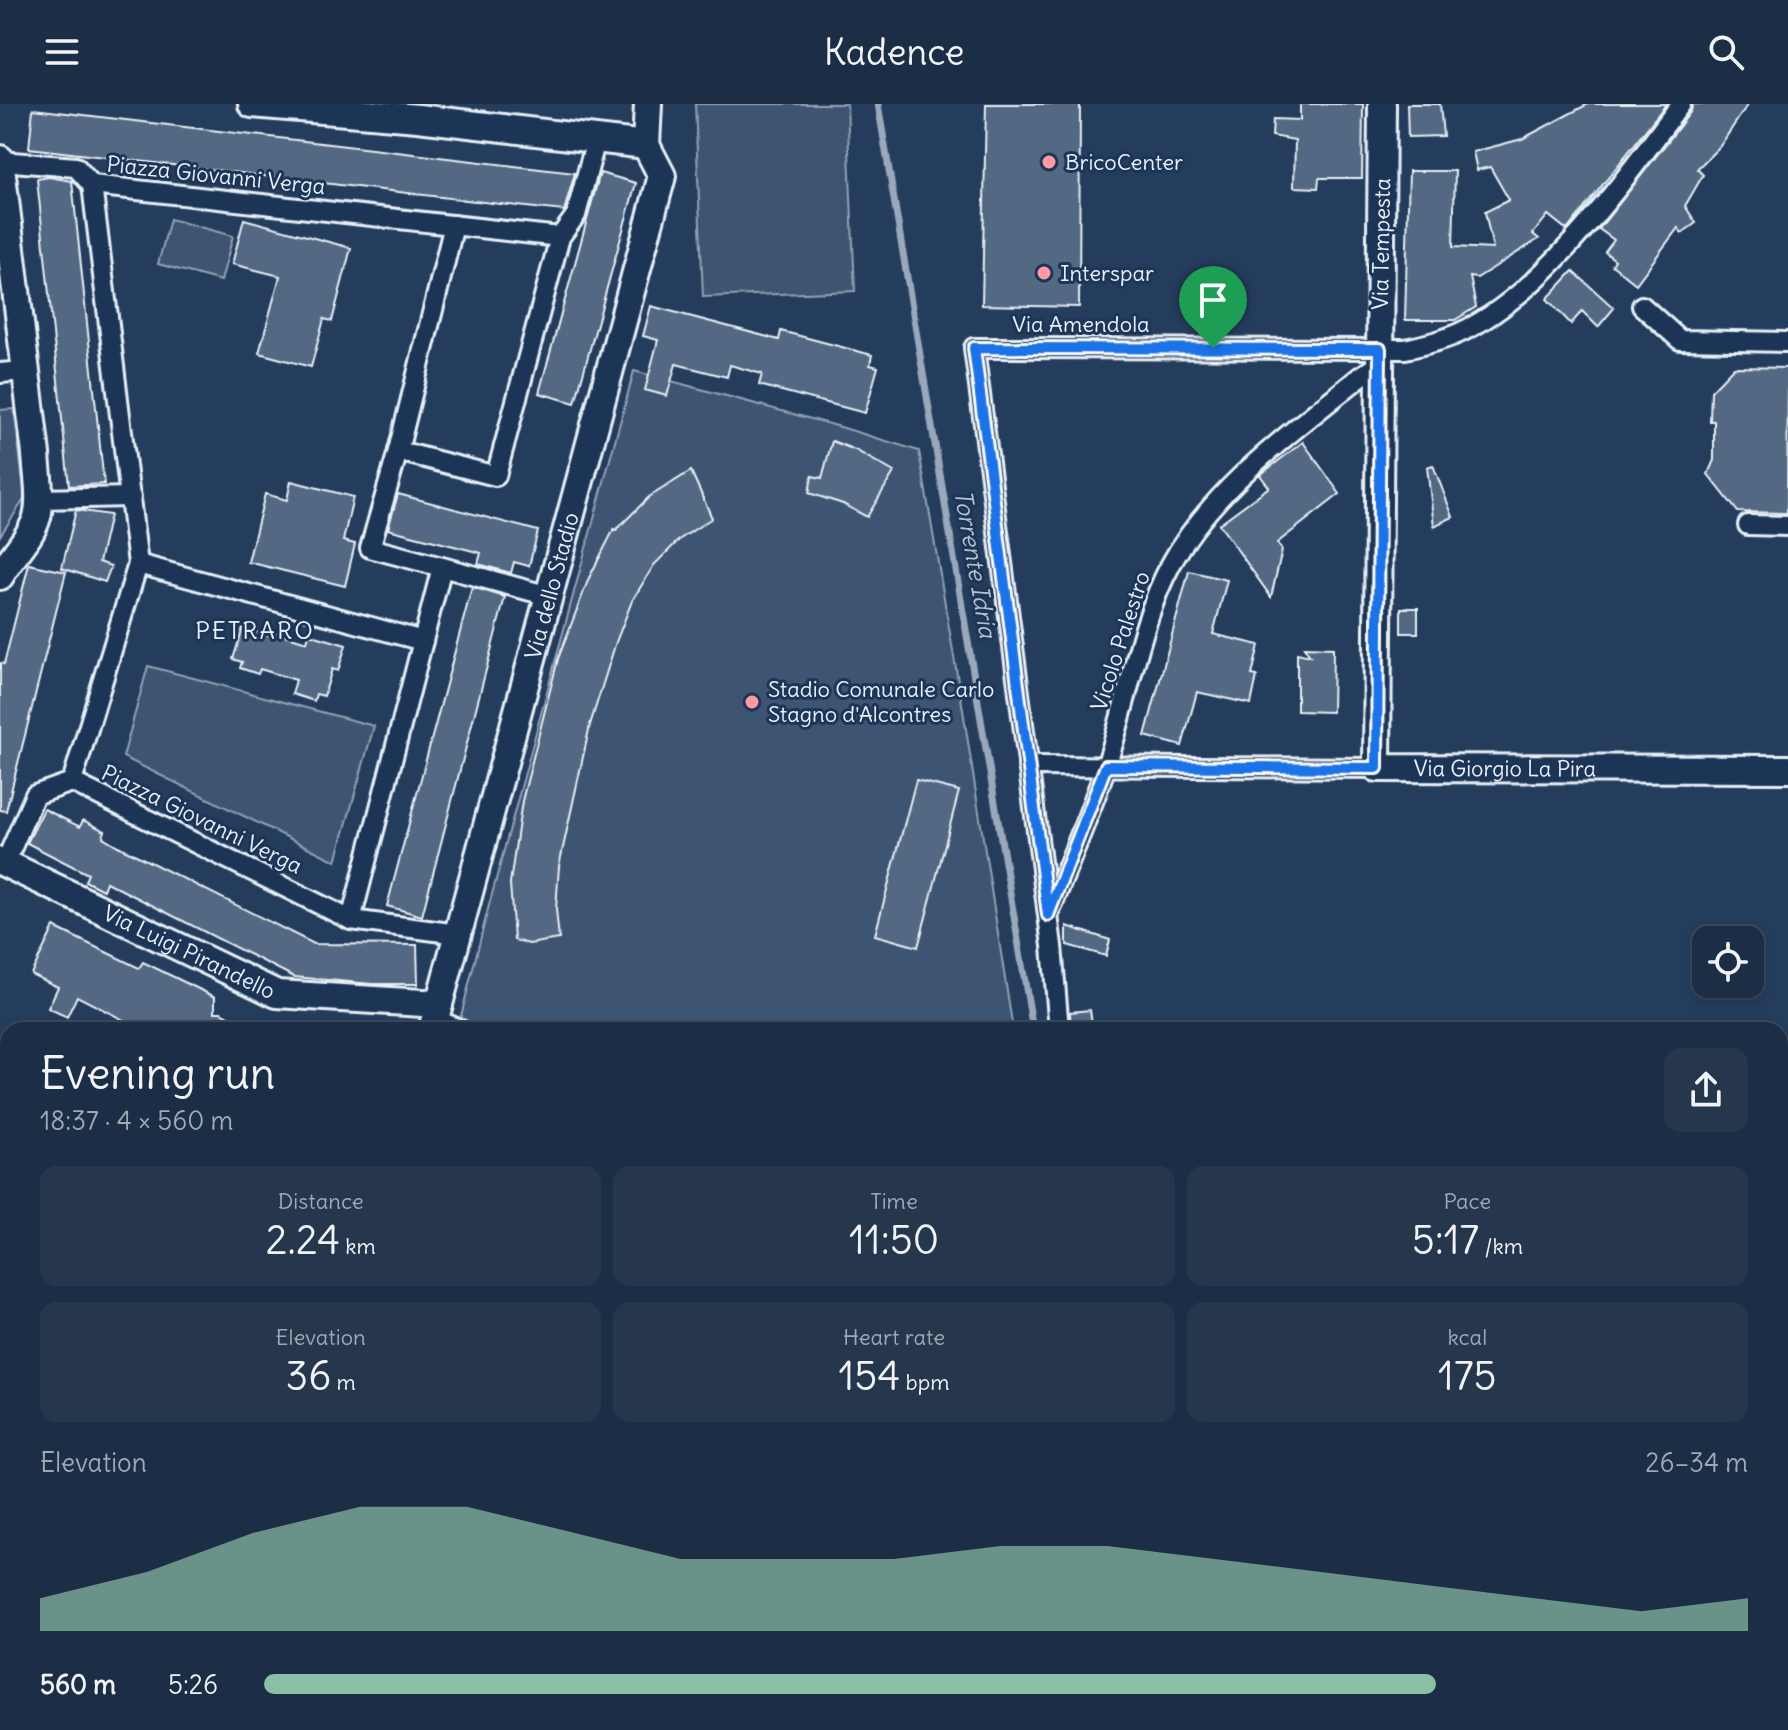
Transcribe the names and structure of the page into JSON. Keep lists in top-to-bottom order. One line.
{"streets":{"street":["Piazza Giovanni Verga","Via Tempesta","Via Amendola","Via dello Stadio","Vicolo Palestro","Via Giorgio La Pira","Via Luigi Pirandello"]},"crossings":[["Piazza Giovanni Verga","Via dello Stadio"],["Via Tempesta","Via Amendola"],["Via Tempesta","Vicolo Palestro"],["Via Tempesta","Via Giorgio La Pira"],["Via Amendola","Vicolo Palestro"],["Via Amendola","Via Giorgio La Pira"],["Via dello Stadio","Via Luigi Pirandello"],["Vicolo Palestro","Via Giorgio La Pira"]],"districts":["PETRARO"],"water":["Torrente Idria"],"places":["BricoCenter","Interspar","Stadio Comunale Carlo Stagno d'Alcontres"],"page":{"header":"Kadence","heading":["Evening run","18:37 · 4 × 560 m"],"stats":[["Distance","2.24 km"],["Time","11:50"],["Pace","5:17 /km"],["Elevation","36 m"],["Heart rate","154 bpm"],["kcal","175"]],"chart":["Elevation","26–34 m"],"list":[{"name":"560 m","note":"5:26"}]}}
